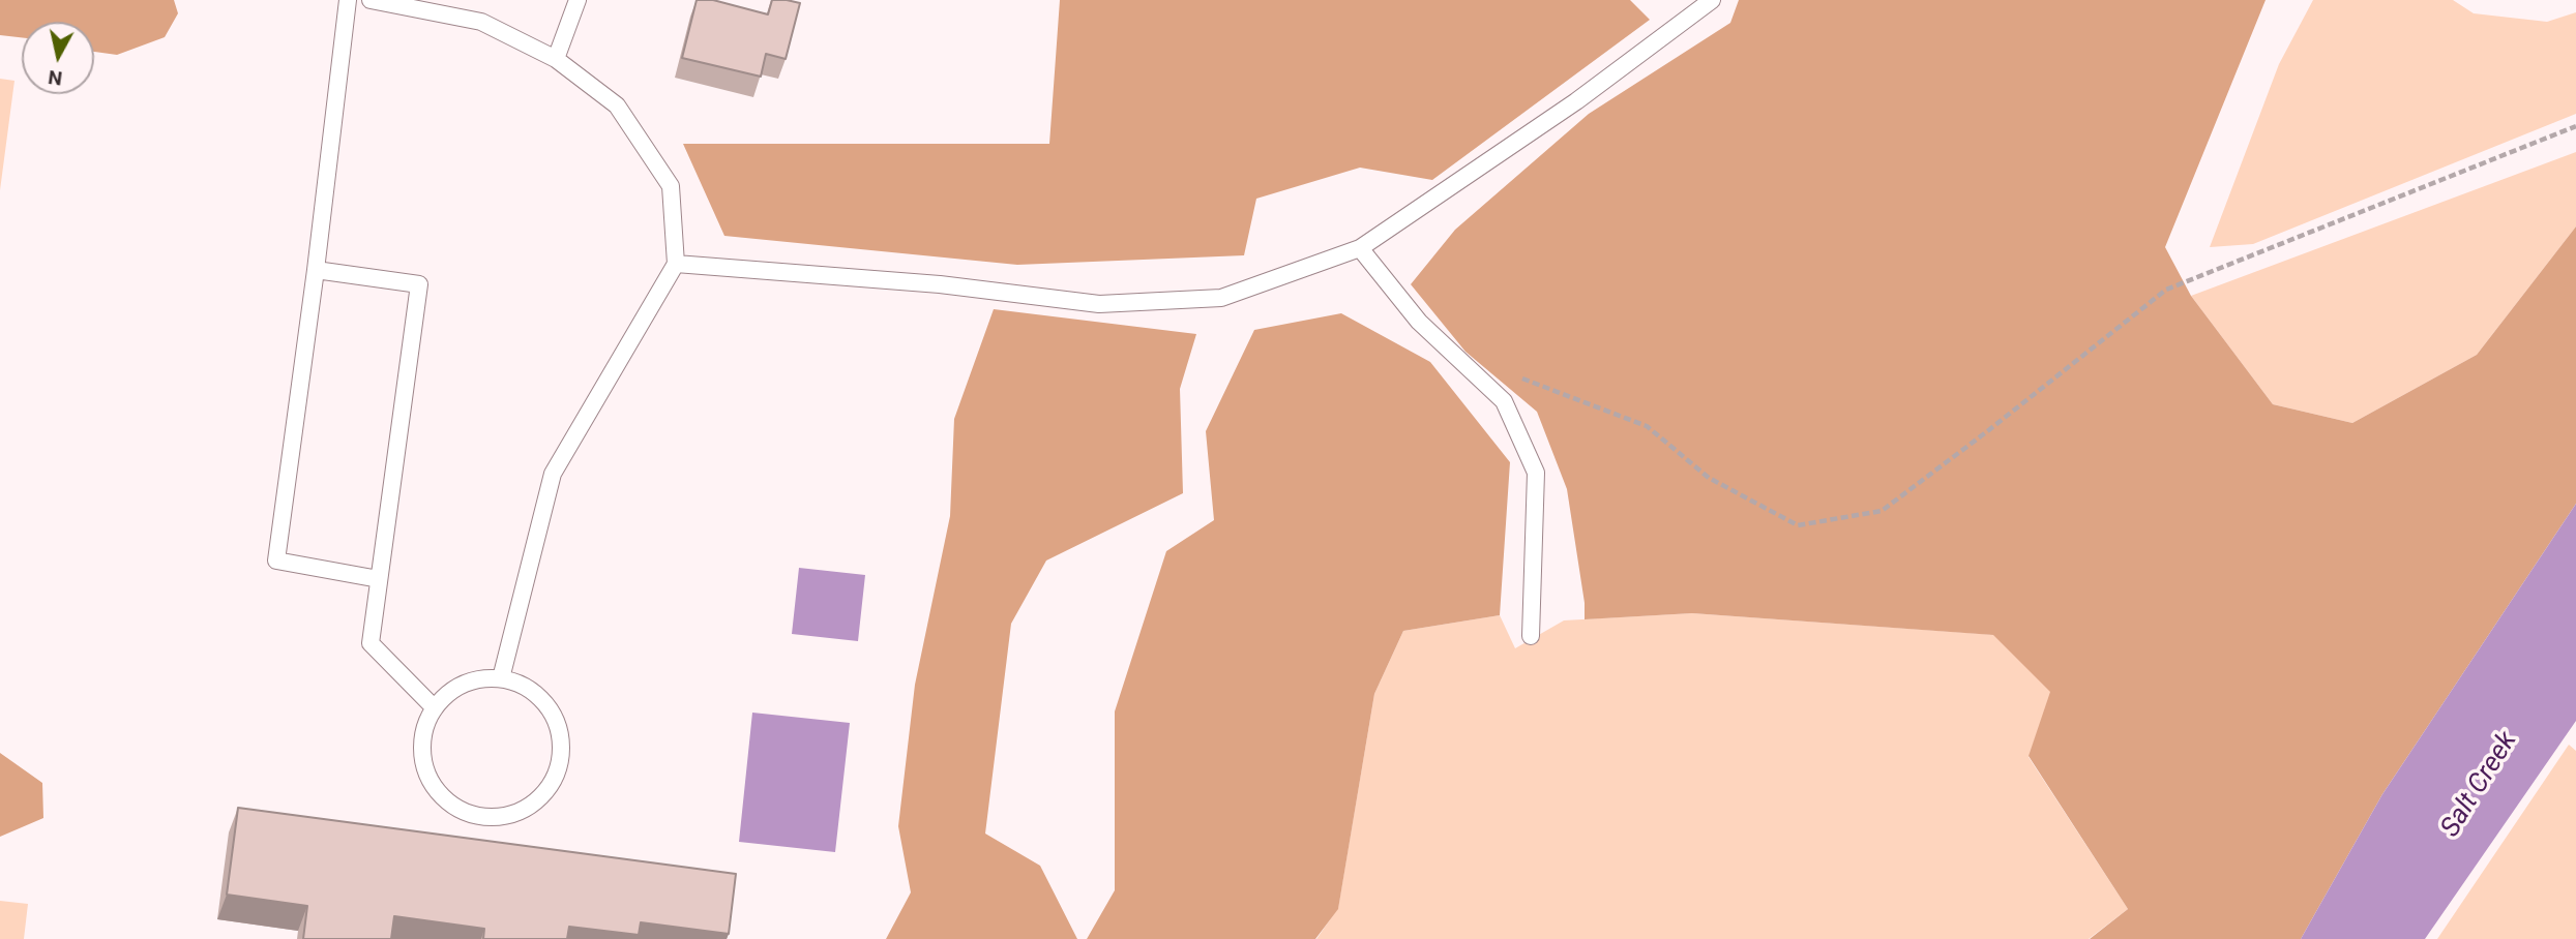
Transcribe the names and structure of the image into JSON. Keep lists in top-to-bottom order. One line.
{"water":["Salt Creek"],"north":"bottom"}
